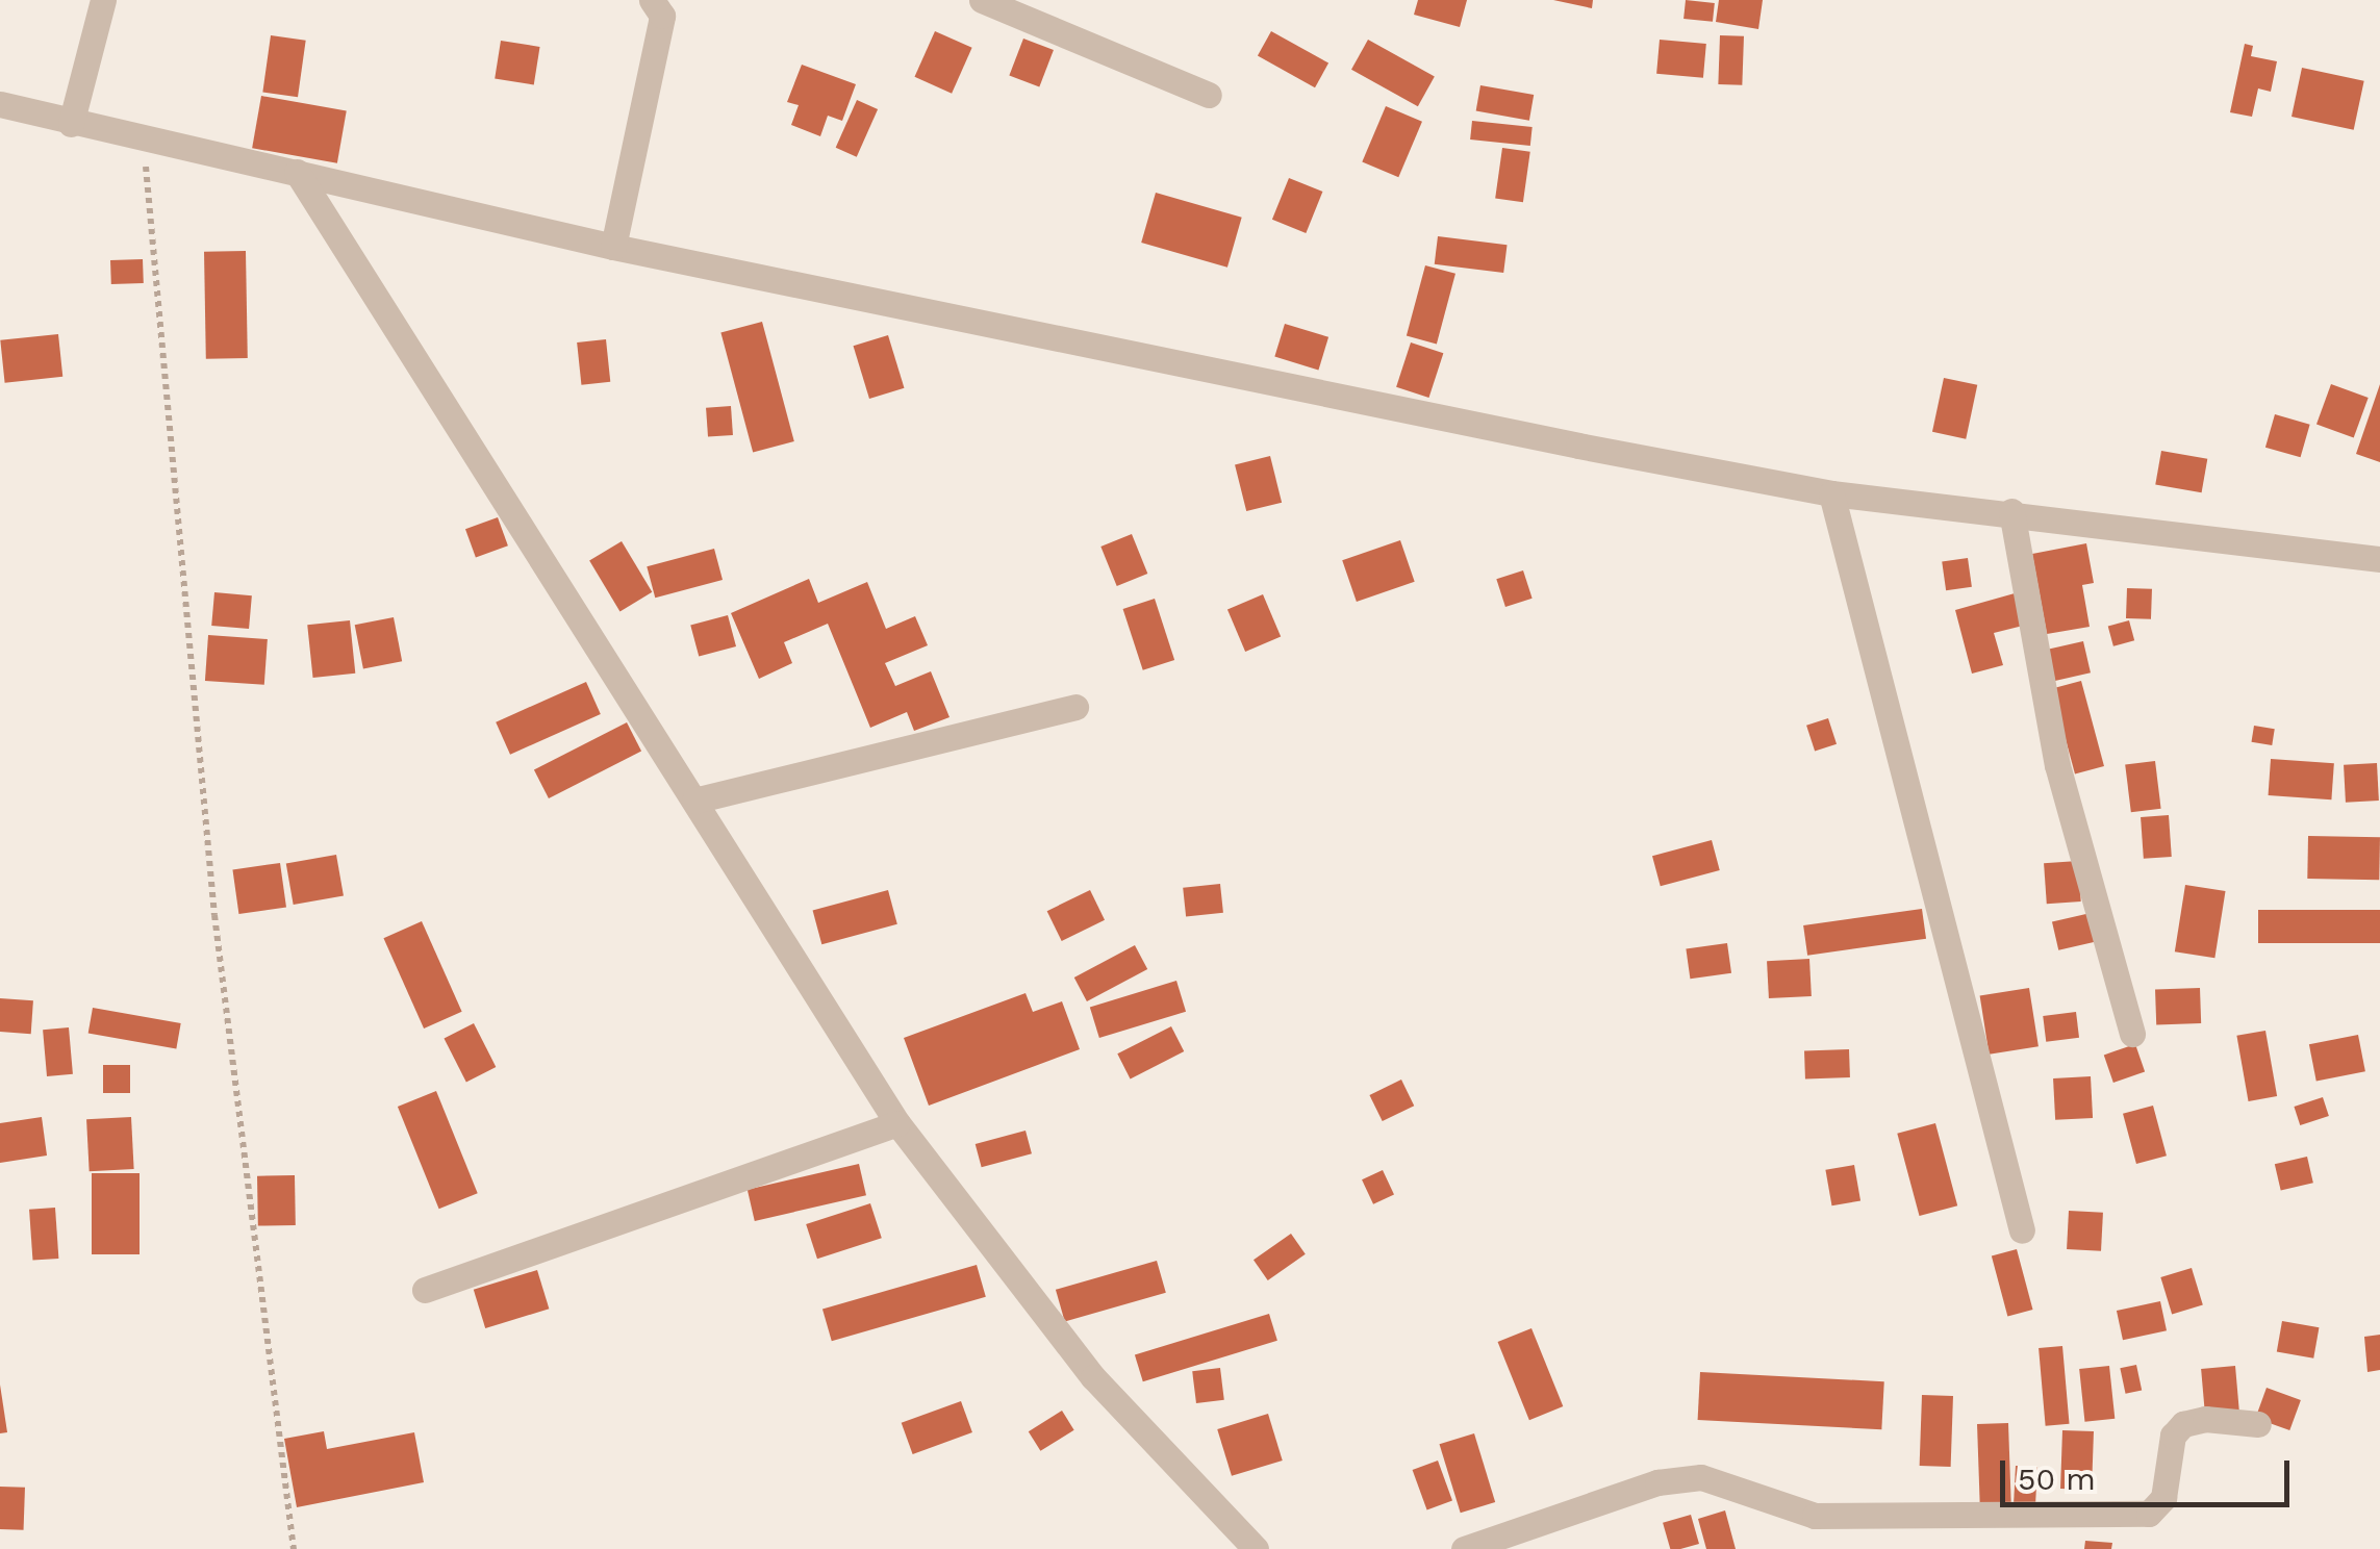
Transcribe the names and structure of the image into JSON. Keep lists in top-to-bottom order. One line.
{"scale_bar":"50 m"}
